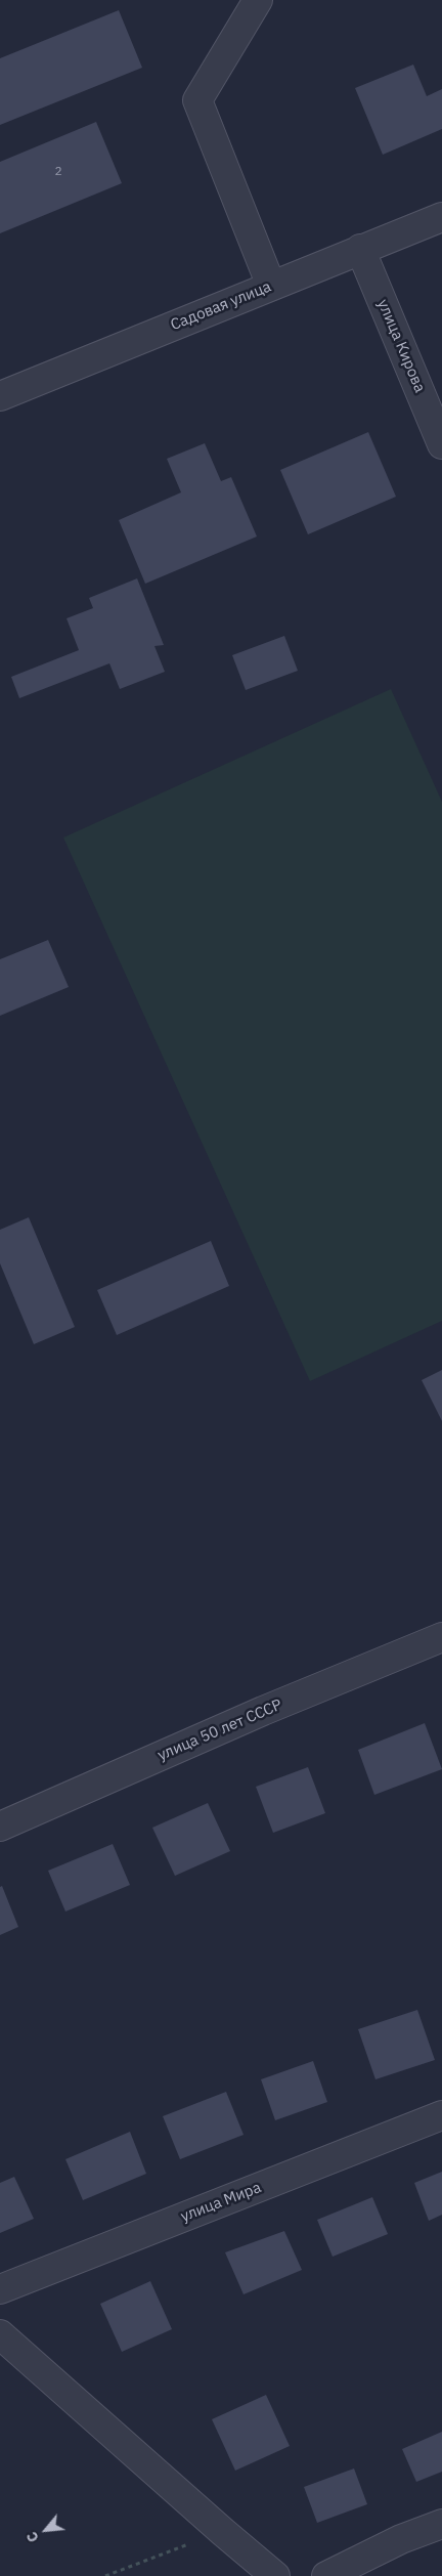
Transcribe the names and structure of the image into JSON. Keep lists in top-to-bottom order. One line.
{"streets":{"street":["Садовая улица","улица Кирова","улица 50 лет СССР","улица Мира"]},"crossings":[["Садовая улица","улица Кирова"]],"house_numbers":["2"],"north":"bottom left"}
